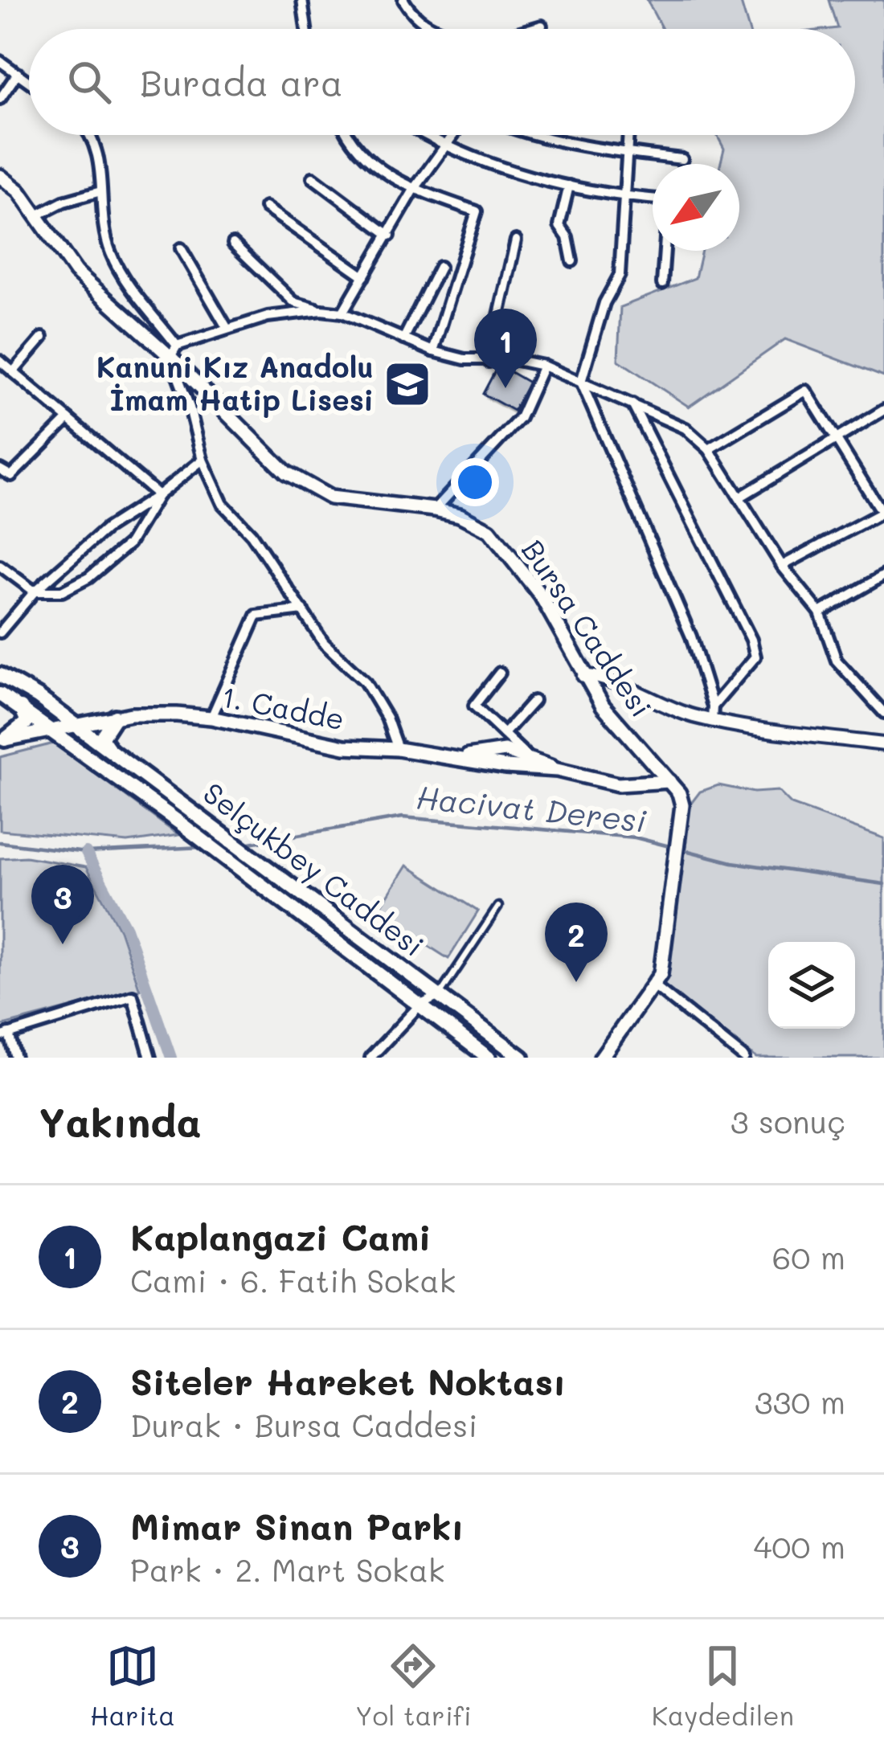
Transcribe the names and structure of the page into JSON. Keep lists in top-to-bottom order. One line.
{"streets":{"main road":["Bursa Caddesi","1. Cadde","Selçukbey Caddesi"]},"crossings":[["1. Cadde","Selçukbey Caddesi"]],"water":["Hacivat Deresi"],"places":{"school or university":["Kanuni Kız Anadolu İmam Hatip Lisesi"]},"north":"bottom left","page":{"search":"Burada ara","pins":["1","3","2"],"heading":["Yakında","3 sonuç"],"list":[{"mark":"1","name":"Kaplangazi Cami","note":"Cami · 6. Fatih Sokak","value":"60 m"},{"mark":"2","name":"Siteler Hareket Noktası","note":"Durak · Bursa Caddesi","value":"330 m"},{"mark":"3","name":"Mimar Sinan Parkı","note":"Park · 2. Mart Sokak","value":"400 m"}],"nav":["Harita","Yol tarifi","Kaydedilen"]}}
